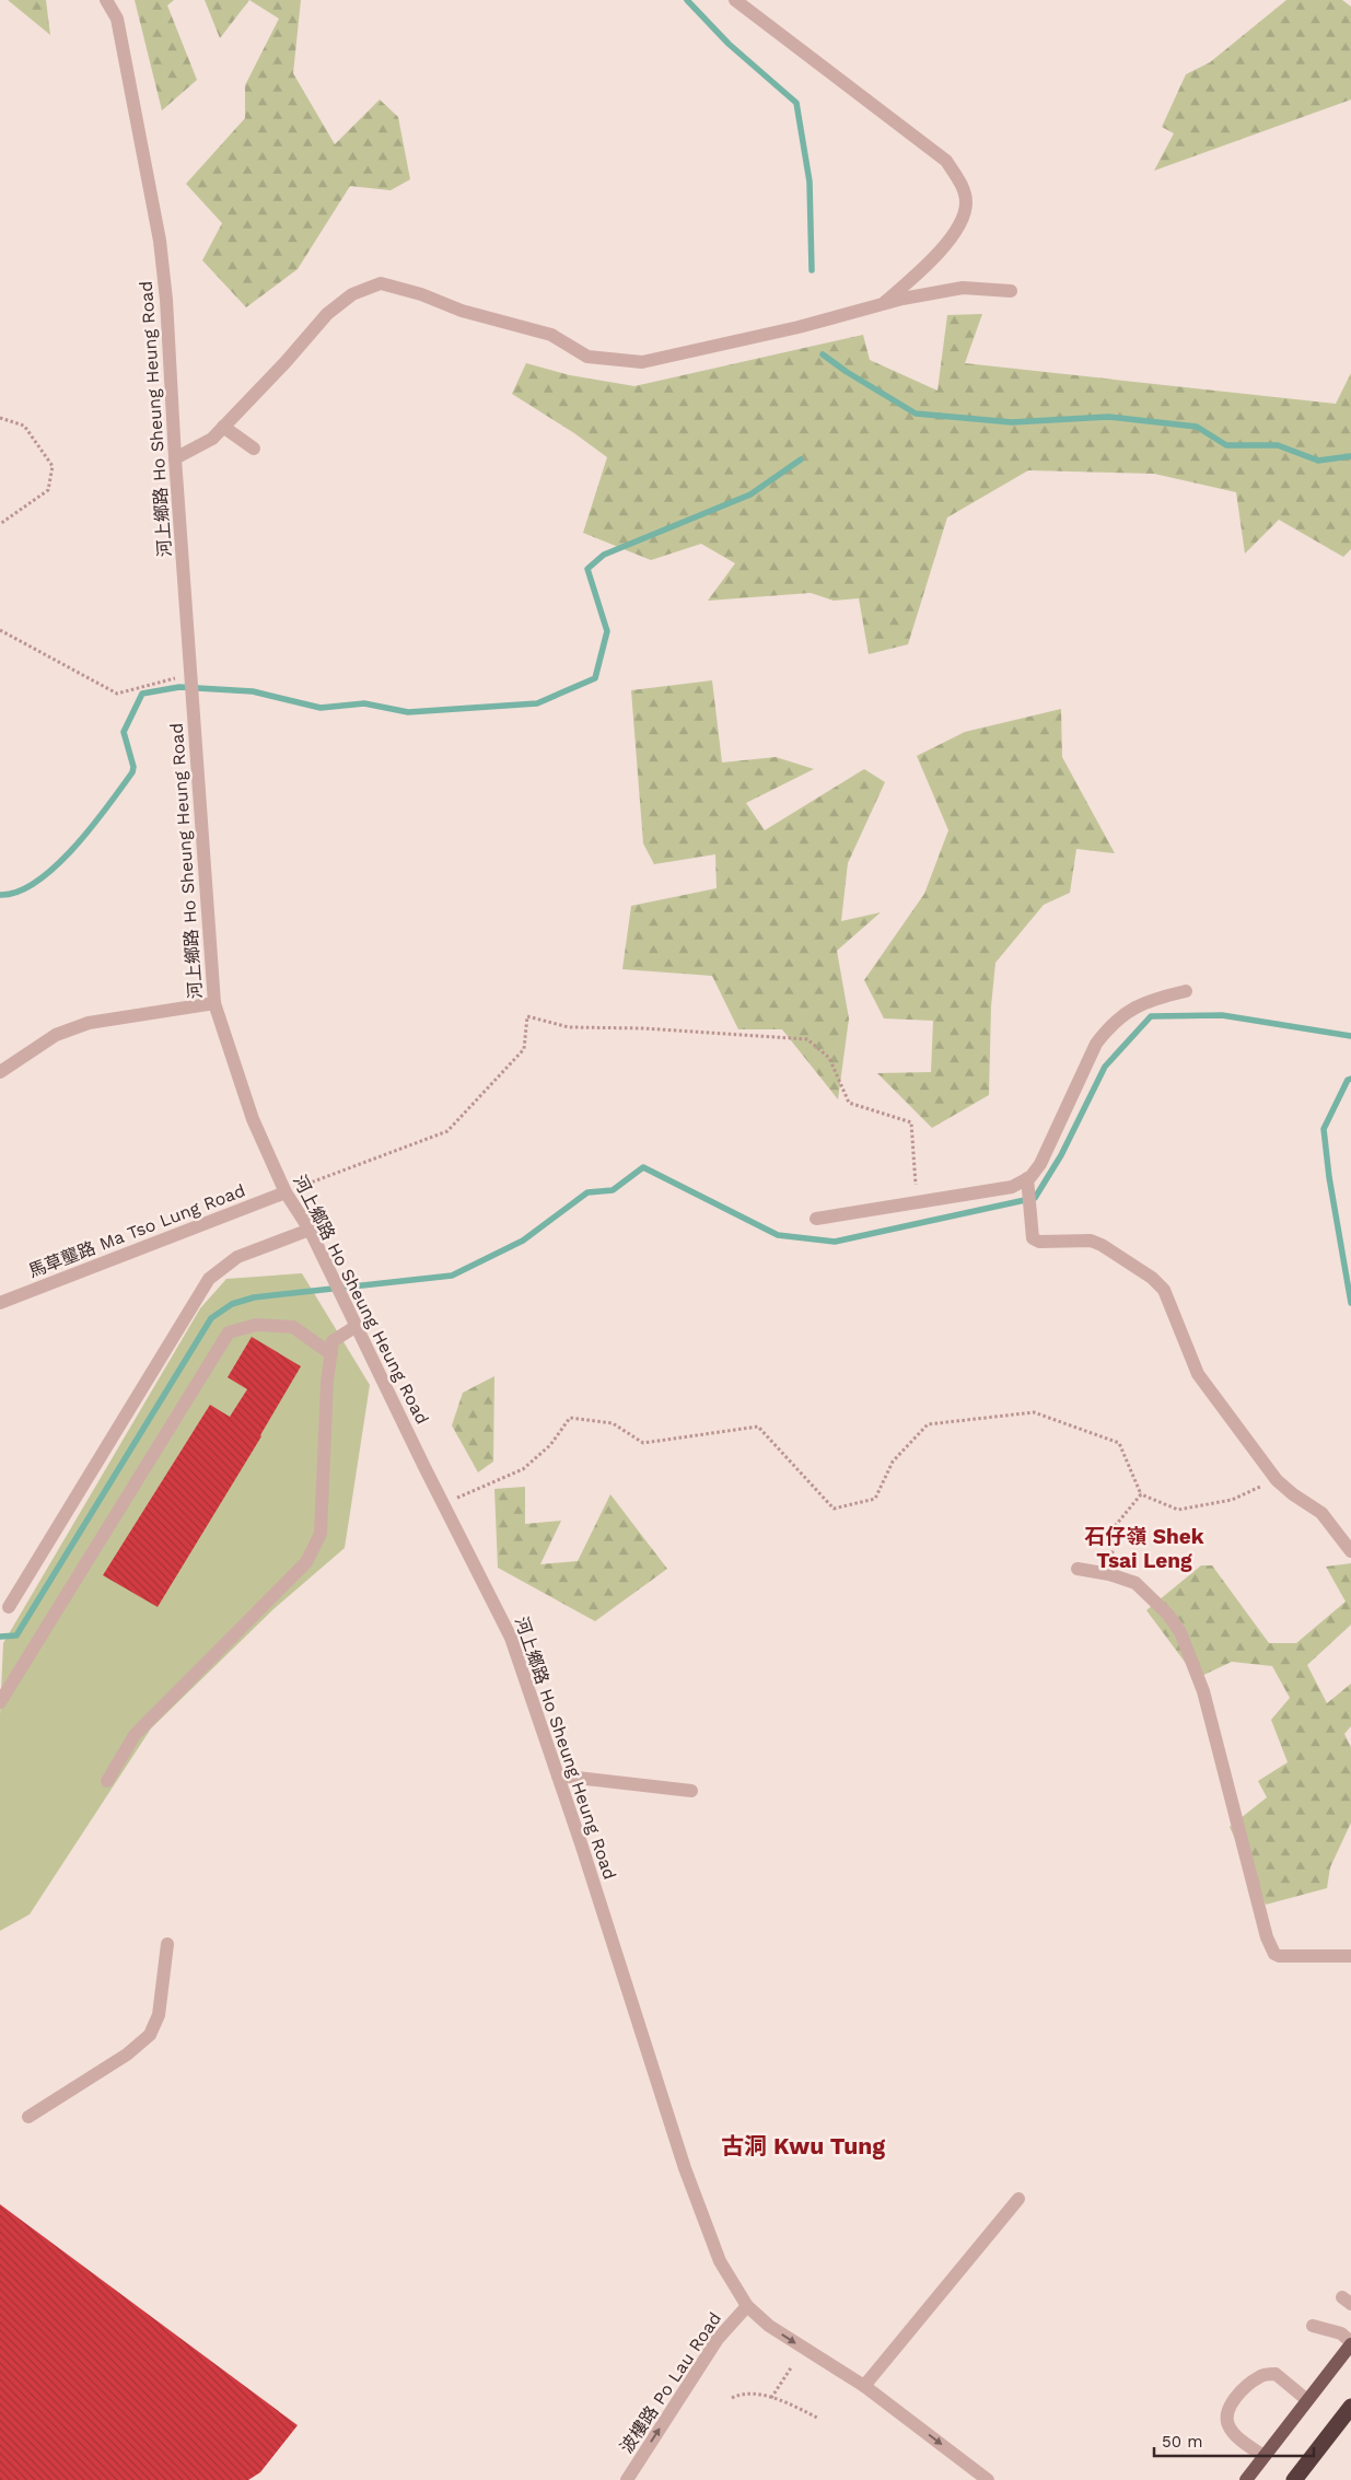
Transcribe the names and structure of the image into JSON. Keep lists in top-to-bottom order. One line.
{"streets":{"street":["河上鄉路 Ho Sheung Heung Road","馬草壟路 Ma Tso Lung Road","波樓路 Po Lau Road"]},"crossings":[["河上鄉路 Ho Sheung Heung Road","馬草壟路 Ma Tso Lung Road"],["河上鄉路 Ho Sheung Heung Road","波樓路 Po Lau Road"]],"one_way":["波樓路 Po Lau Road"],"districts":["石仔嶺 Shek Tsai Leng","古洞 Kwu Tung"],"scale_bar":"50 m"}
